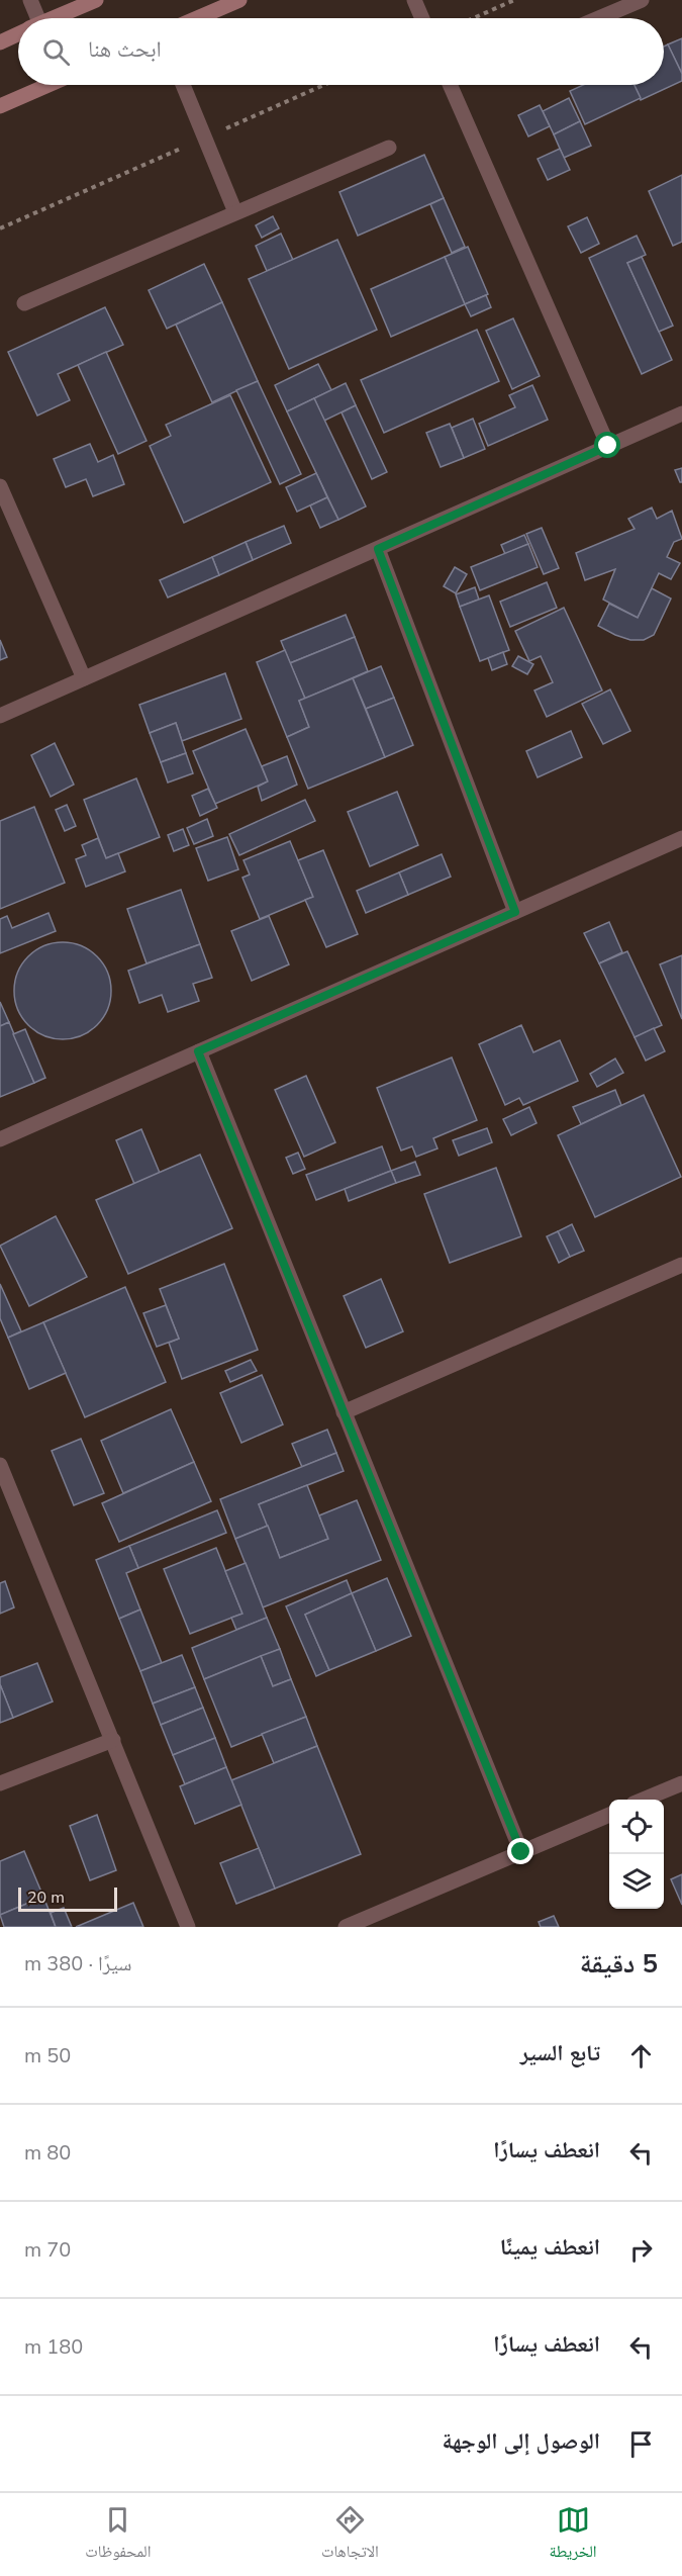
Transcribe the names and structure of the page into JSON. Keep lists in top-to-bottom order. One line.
{"scale_bar":"20 m","page":{"search":"ابحث هنا","scale":"20 m","heading":["5 دقيقة","سيرًا · 380 m"],"list":[["تابع السير","50 m"],["انعطف يسارًا","80 m"],["انعطف يمينًا","70 m"],["انعطف يسارًا","180 m"],"الوصول إلى الوجهة"],"nav":["الخريطة","الاتجاهات","المحفوظات"]}}
